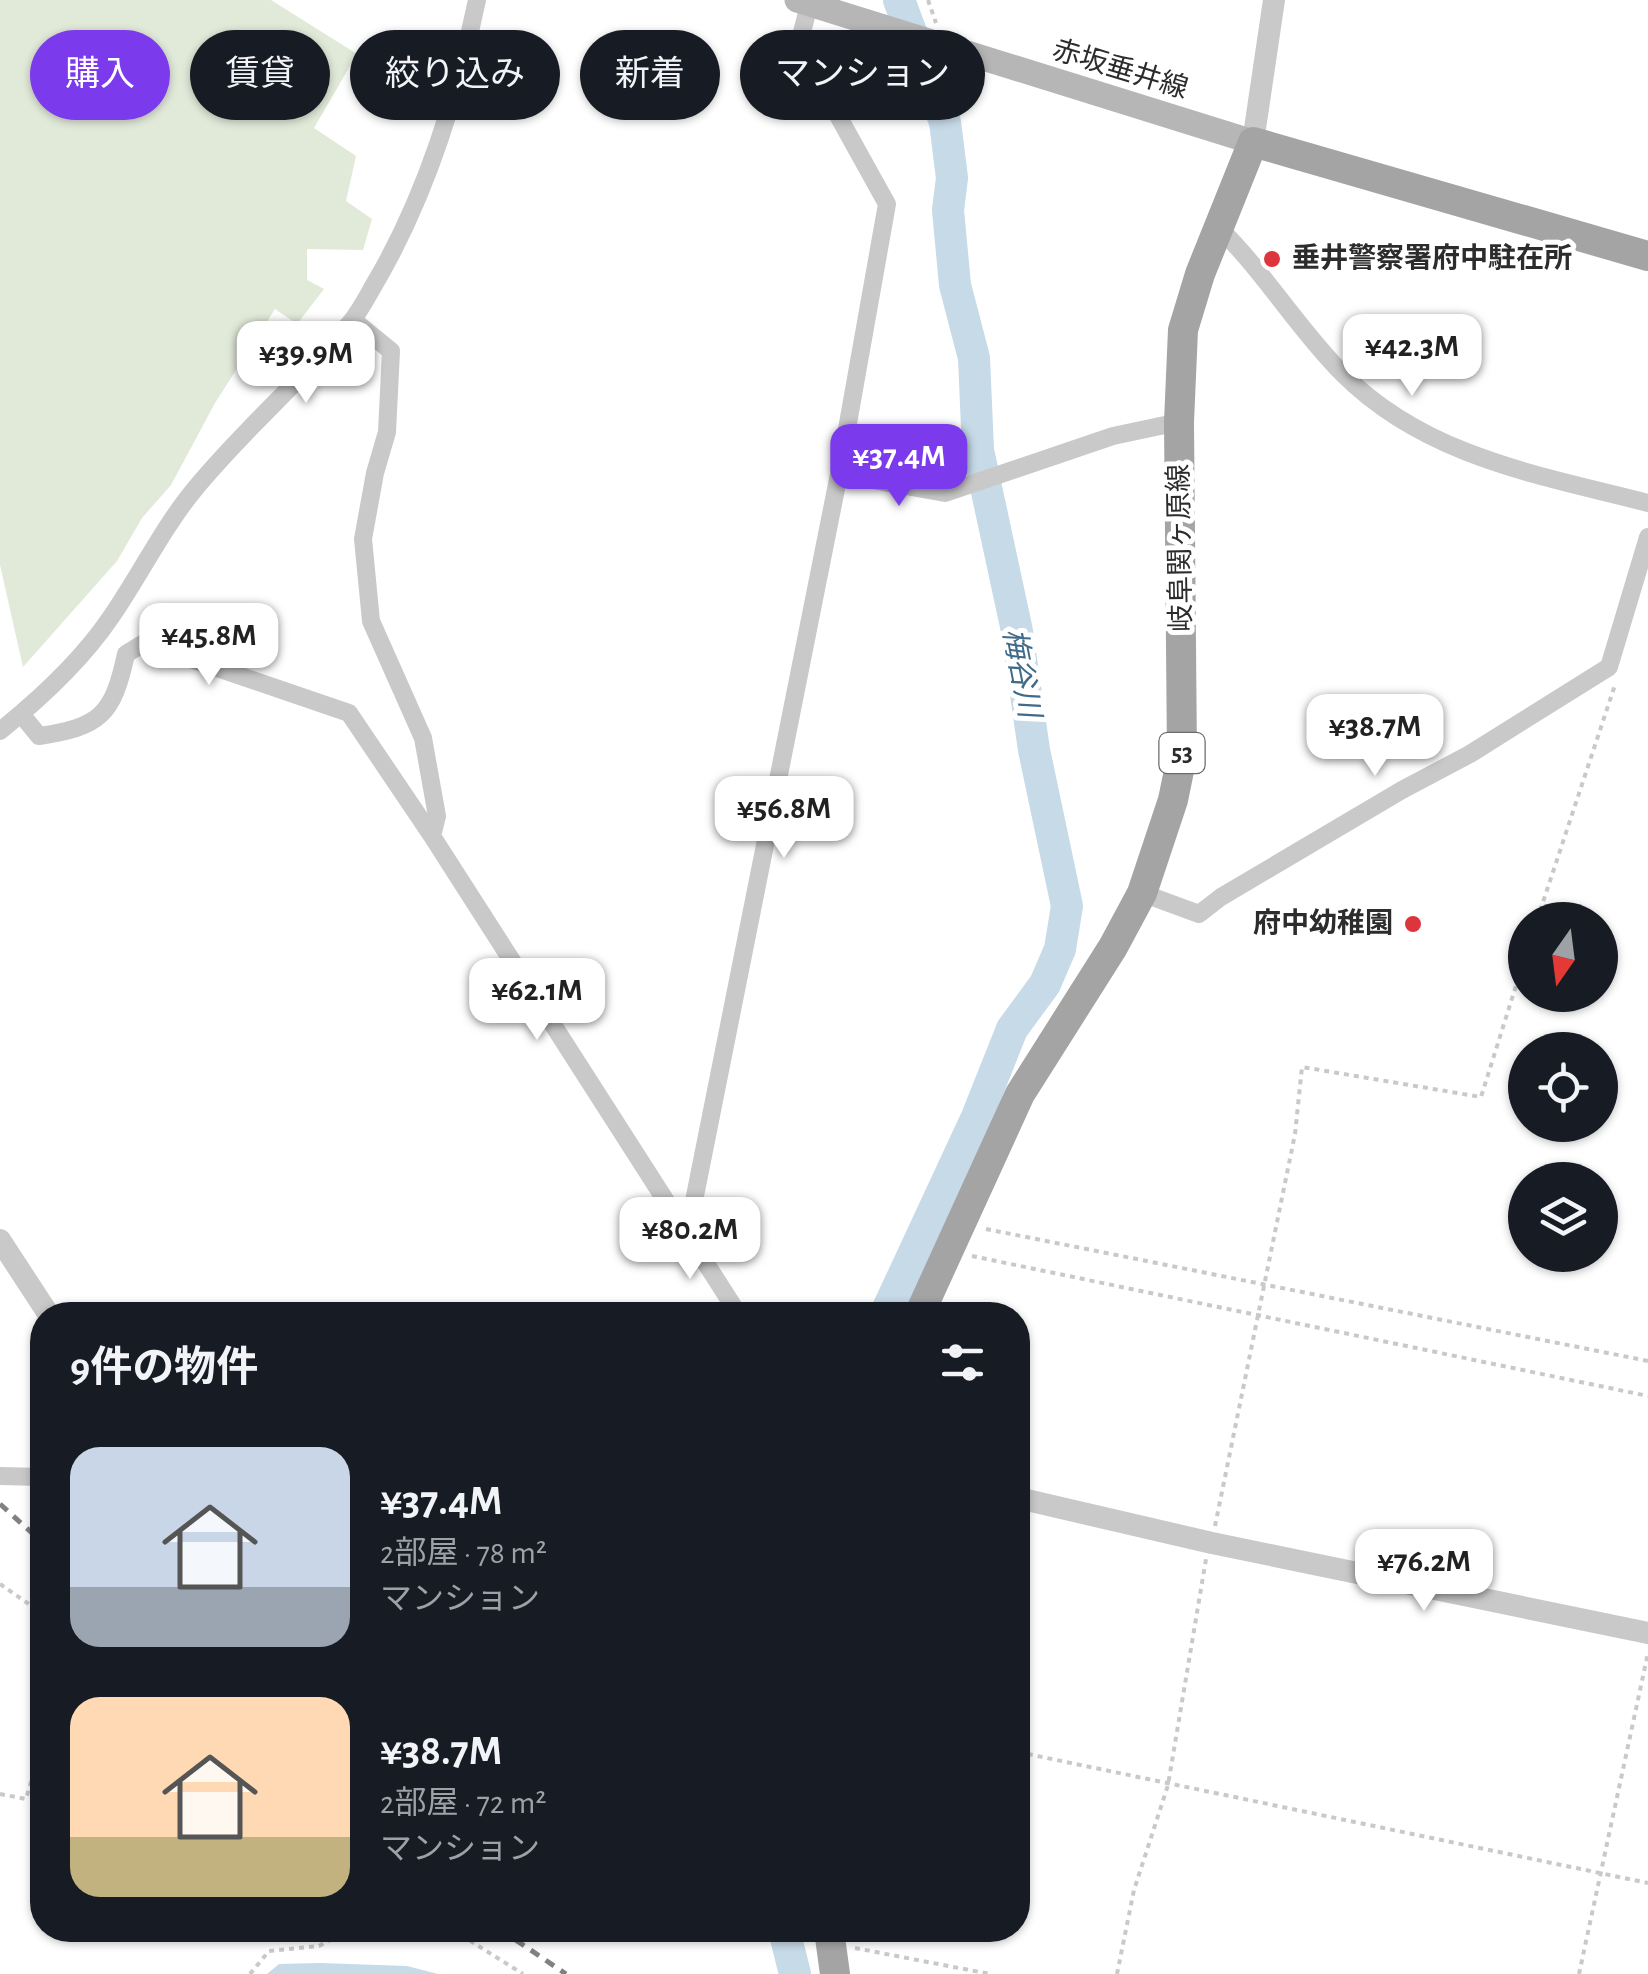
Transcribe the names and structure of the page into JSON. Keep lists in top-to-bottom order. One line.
{"streets":{"main road":["赤坂垂井線","岐阜関ヶ原線","53"]},"crossings":[["赤坂垂井線","岐阜関ヶ原線"]],"water":["梅谷川"],"places":["垂井警察署府中駐在所","府中幼稚園"],"north":"bottom","page":{"chip":["購入","賃貸","絞り込み","新着","マンション"],"price":["¥42.3M","¥39.9M","¥37.4M","¥45.8M","¥38.7M","¥56.8M","¥62.1M","¥80.2M","¥76.2M"],"heading":"9件の物件","list":[{"name":"¥37.4M","note":"2部屋 · 78 m² · マンション"},{"name":"¥38.7M","note":"2部屋 · 72 m² · マンション"}]}}
